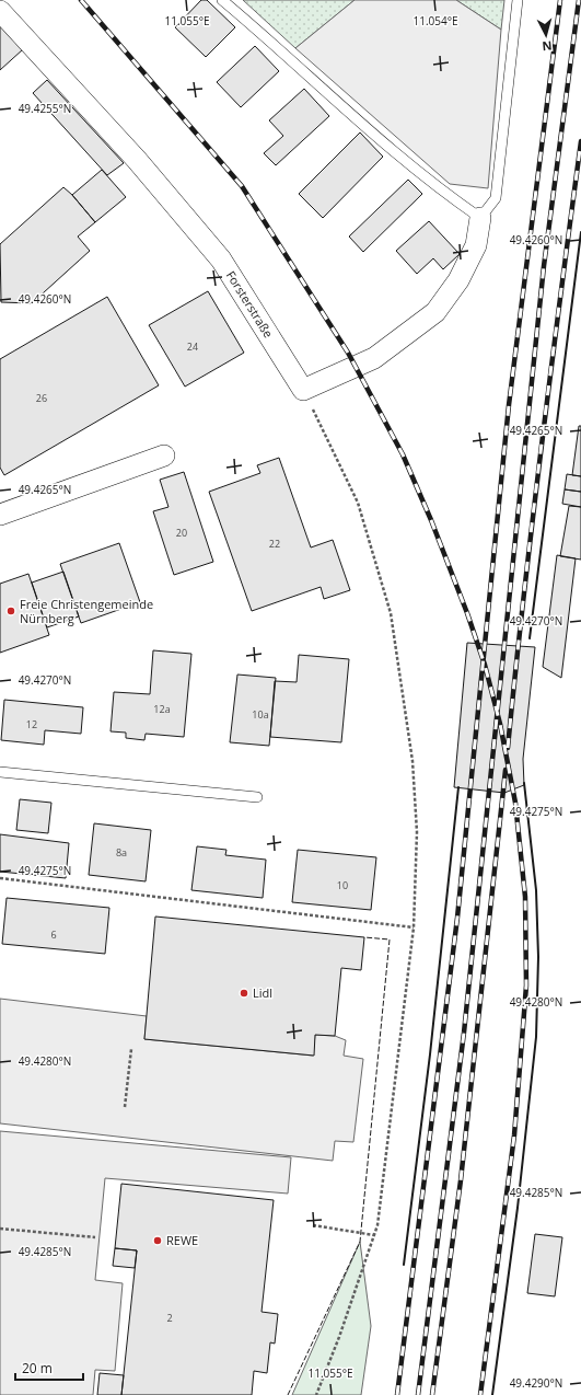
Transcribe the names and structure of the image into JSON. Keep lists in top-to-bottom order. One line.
{"streets":{"street":["Forsterstraße"]},"places":["Freie Christengemeinde Nürnberg","Lidl","REWE"],"house_numbers":["24","26","20","22","12a","10a","12","8a","10","6","2"],"scale_bar":"20 m","north":"bottom","coordinates":["11.055°E","11.054°E","49.4255°N","49.4260°N","49.4265°N","49.4270°N","49.4275°N","49.4280°N","49.4285°N","49.4290°N"]}
